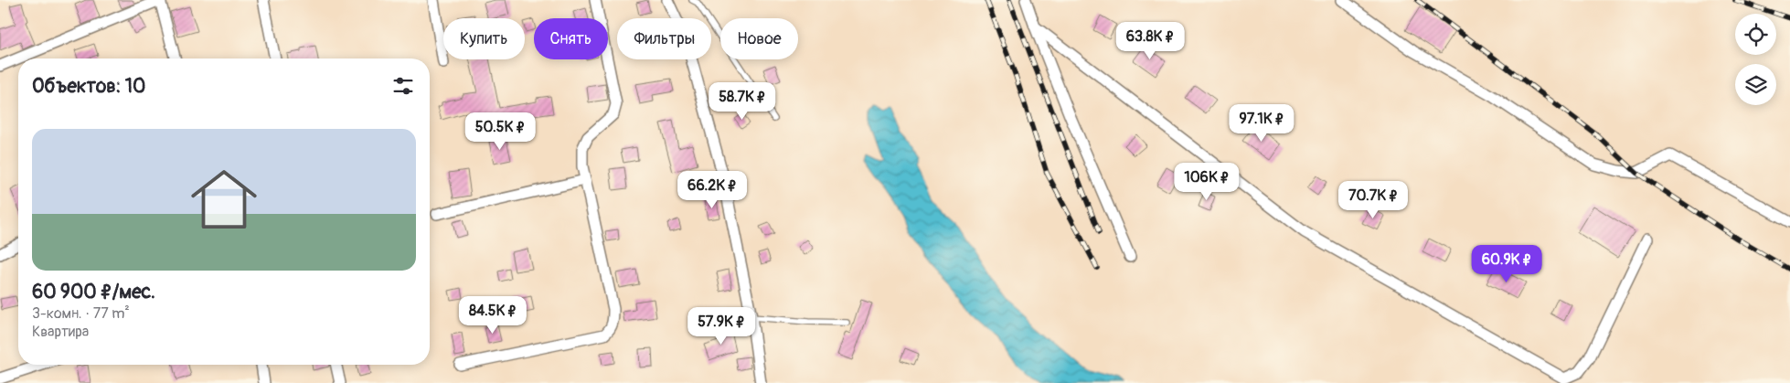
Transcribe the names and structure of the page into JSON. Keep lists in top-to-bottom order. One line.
{"page":{"chip":["Купить","Снять","Фильтры","Новое"],"price":["63.8K ₽","58.7K ₽","97.1K ₽","50.5K ₽","106K ₽","66.2K ₽","70.7K ₽","60.9K ₽","84.5K ₽","57.9K ₽"],"heading":"Объектов: 10","list":[{"name":"60 900 ₽/мес.","note":"3-комн. · 77 m² · Квартира"}]}}
